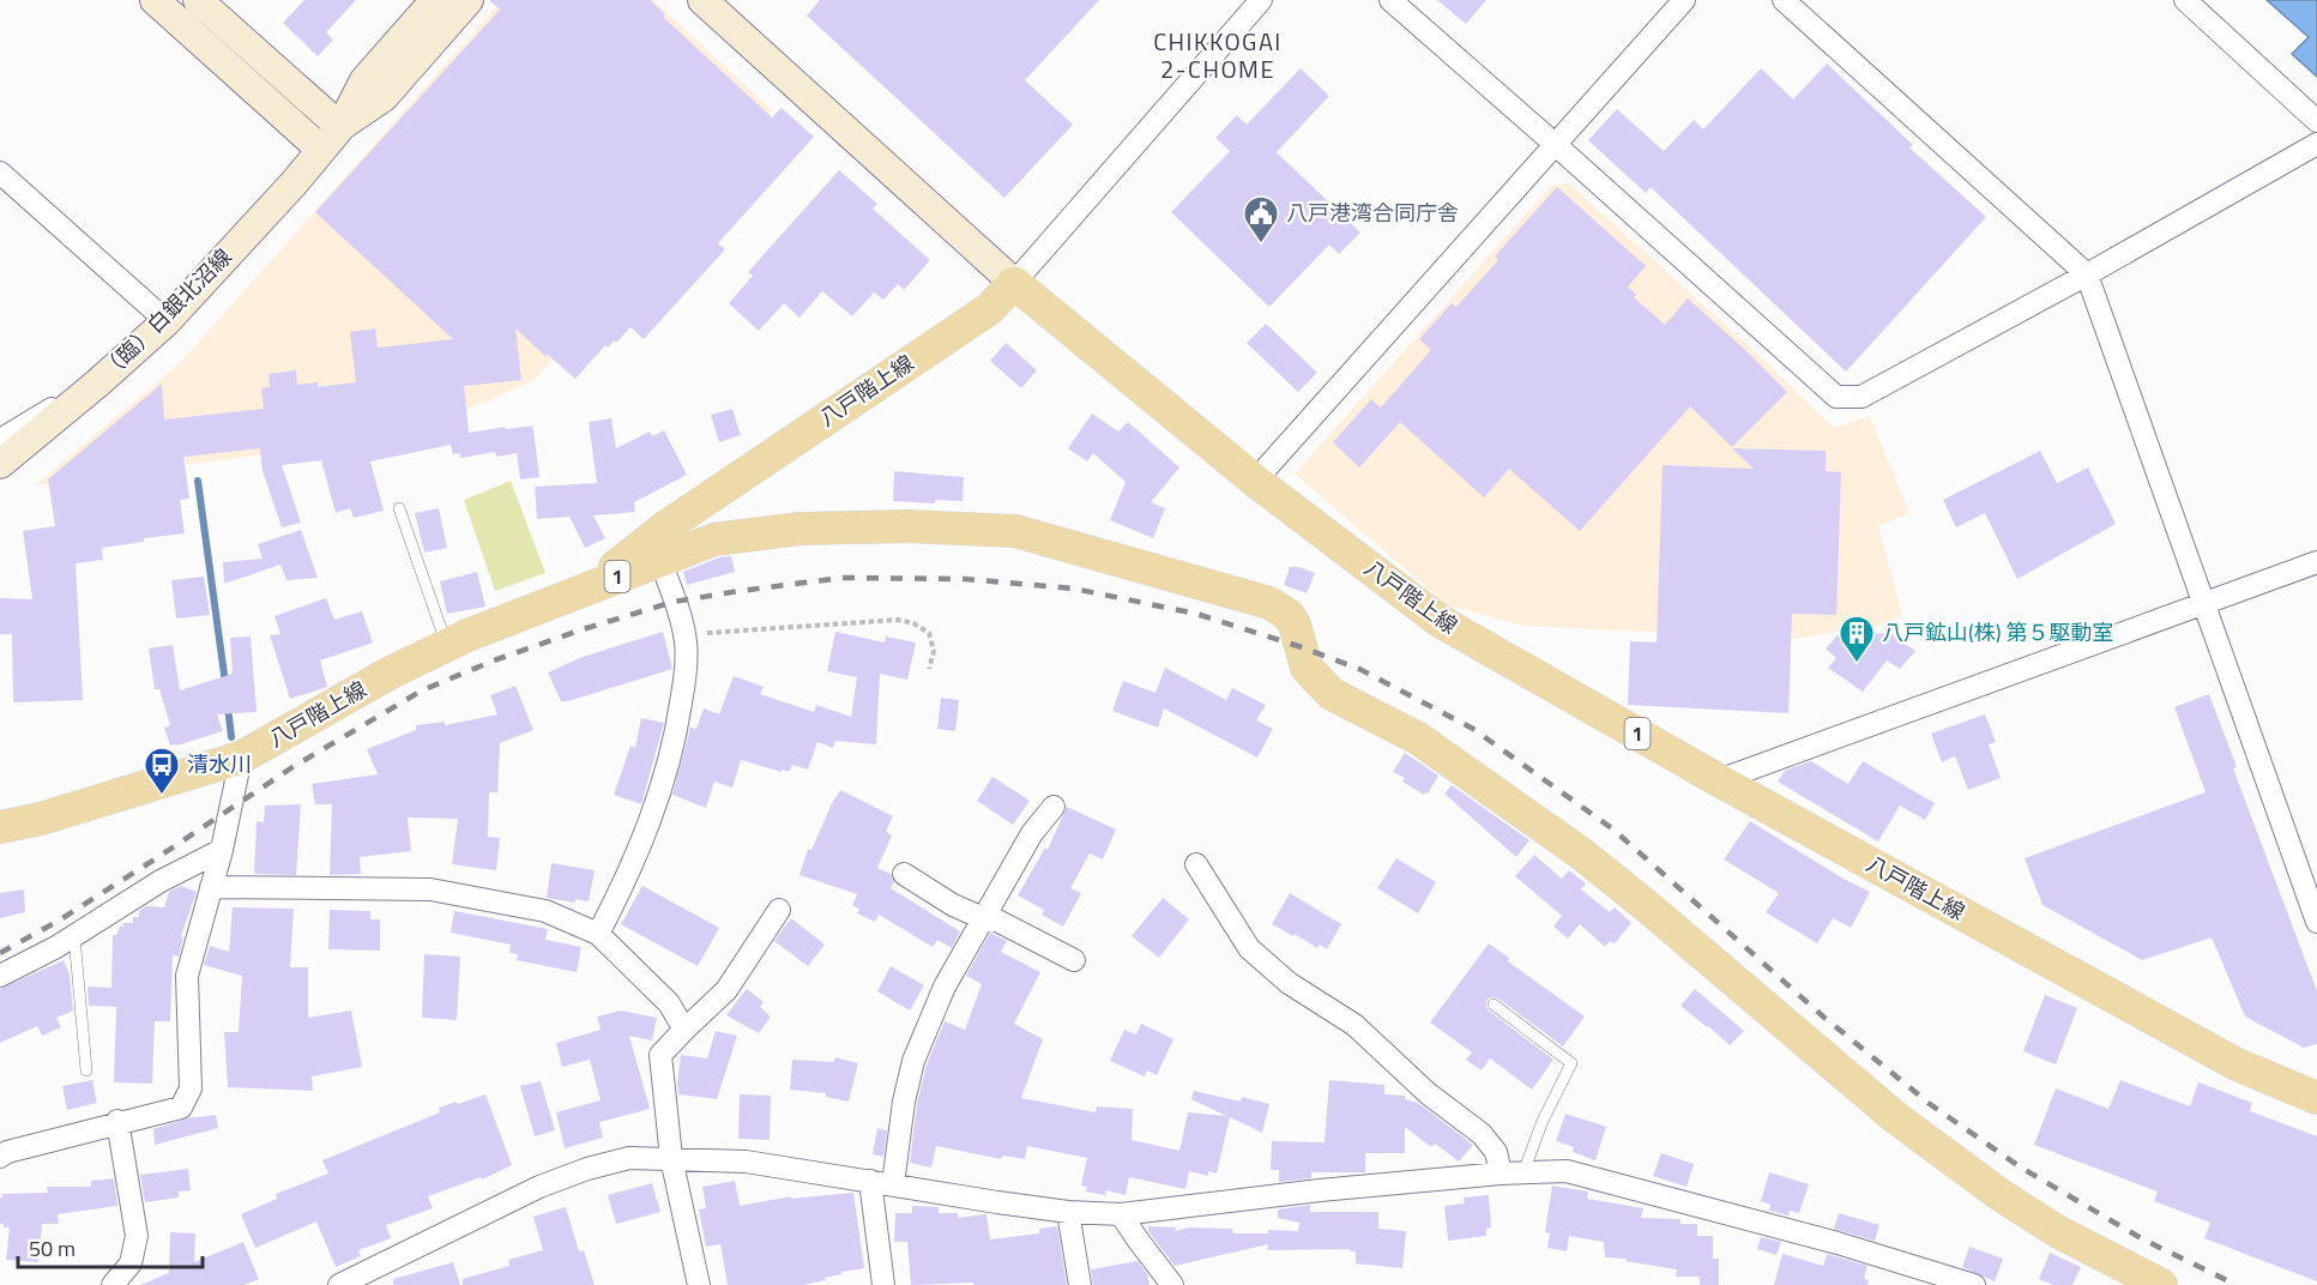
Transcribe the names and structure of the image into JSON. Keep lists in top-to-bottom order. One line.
{"streets":{"main road":["八戸階上線","1"],"street":["（臨）白銀北沼線"]},"districts":["CHIKKOGAI 2-CHOME"],"places":{"public building":["八戸港湾合同庁舎"],"building":["八戸鉱山(株) 第５駆動室"],"bus stop":["清水川"]},"scale_bar":"50 m"}
